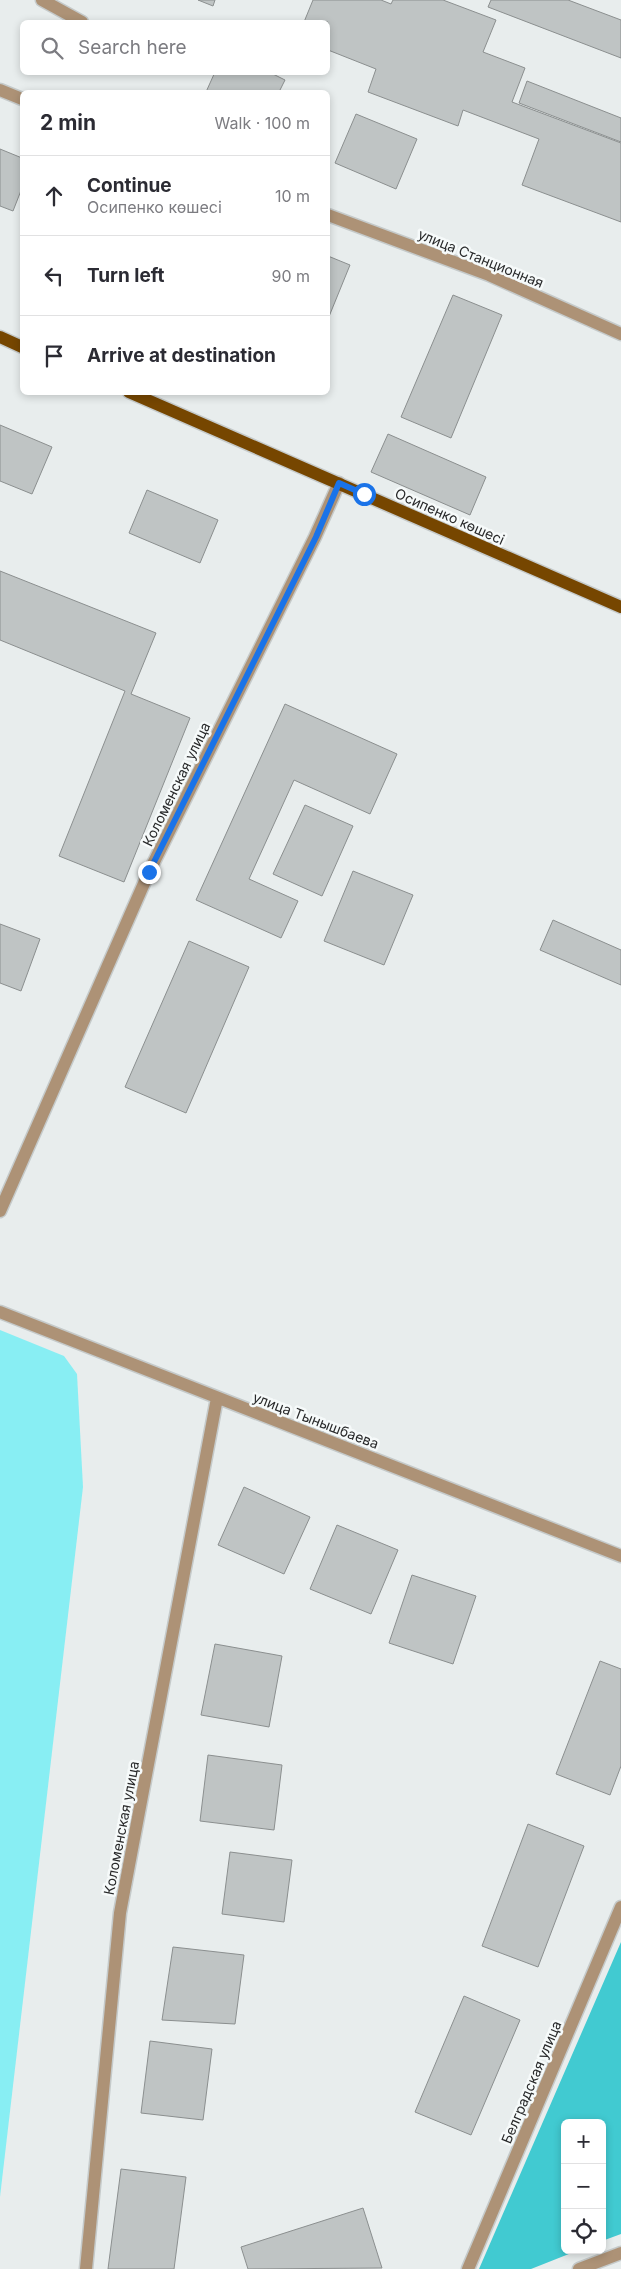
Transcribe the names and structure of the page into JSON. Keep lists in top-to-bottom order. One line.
{"streets":{"main road":["Осипенко көшесі"],"street":["улица Станционная","Коломенская улица","улица Тынышбаева","Белградская улица"]},"crossings":[["Осипенко көшесі","Коломенская улица"],["Коломенская улица","улица Тынышбаева"]],"page":{"search":"Search here","heading":["2 min","Walk · 100 m"],"list":[["Continue","Осипенко көшесі","10 m"],["Turn left","90 m"],"Arrive at destination"],"map_buttons":["+","−"]}}
